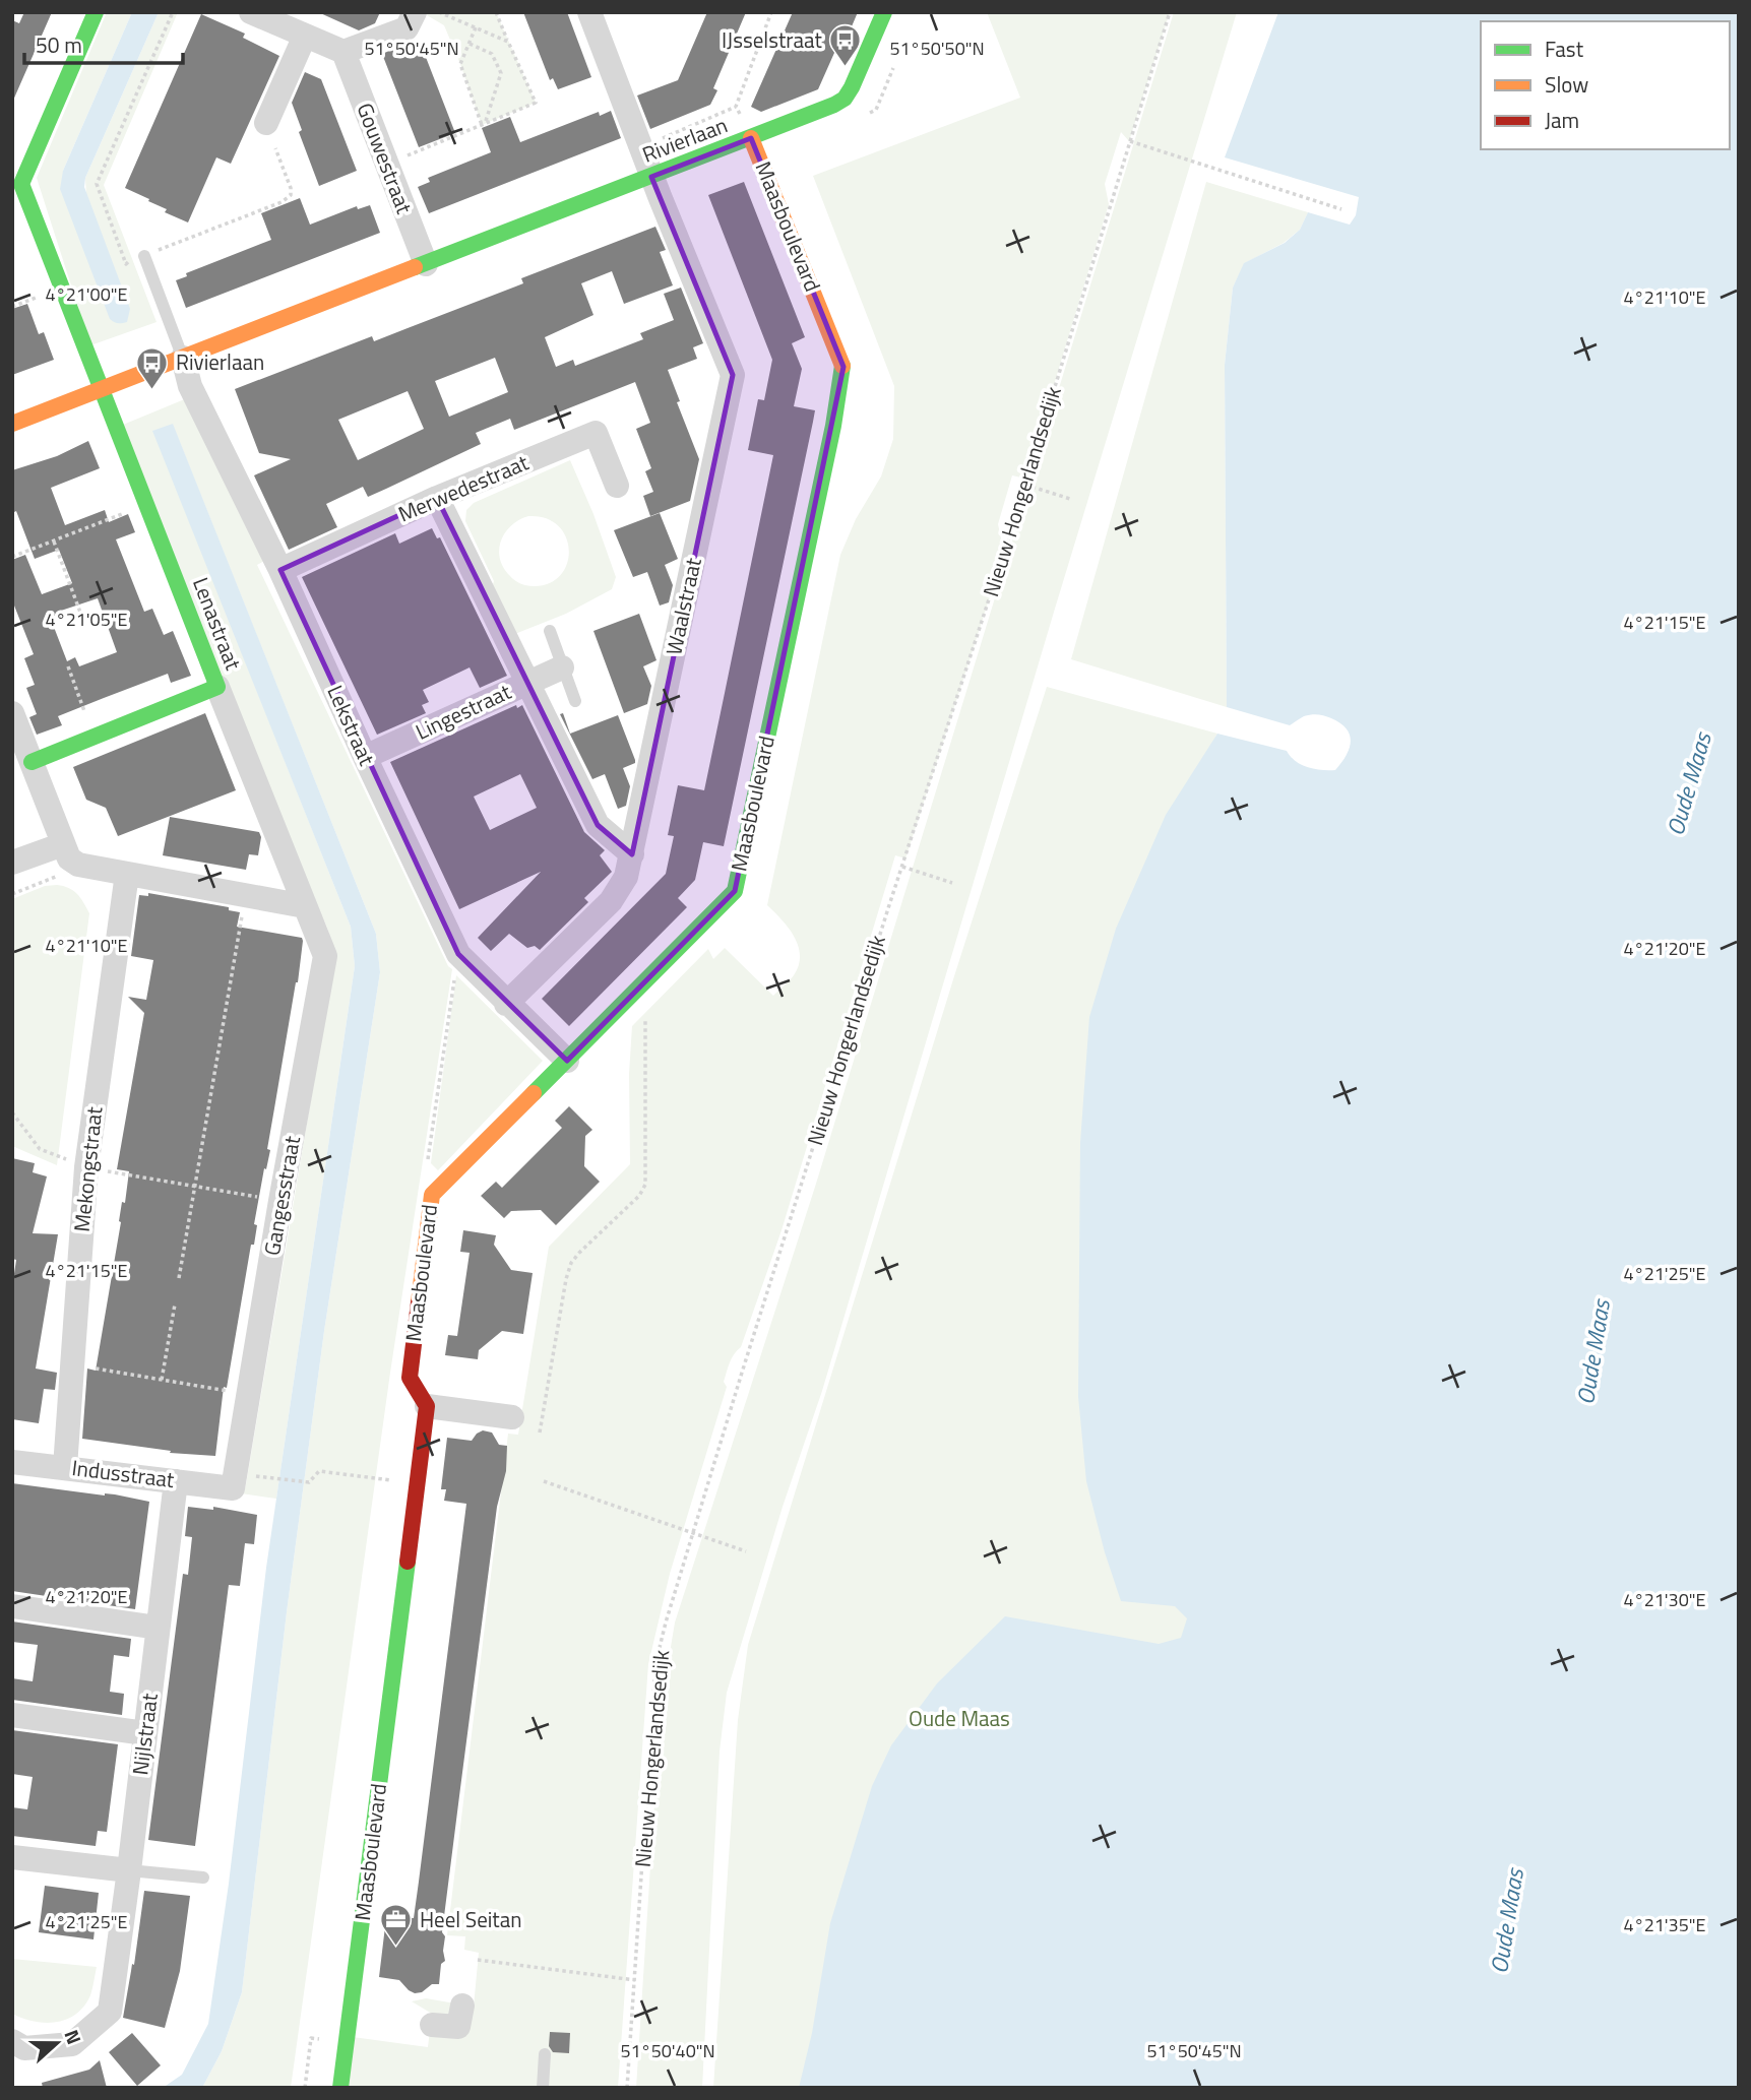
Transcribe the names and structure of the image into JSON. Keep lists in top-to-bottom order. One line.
{"streets":{"street":["Rivierlaan","Gouwestraat","Maasboulevard","Merwedestraat","Waalstraat","Lenastraat","Lingestraat","Lekstraat","Mekongstraat","Gangesstraat","Indusstraat","Nijlstraat"],"path":["Nieuw Hongerlandsedijk"]},"crossings":[["Rivierlaan","Gouwestraat"],["Rivierlaan","Maasboulevard"],["Rivierlaan","Waalstraat"],["Rivierlaan","Lenastraat"],["Rivierlaan","Lekstraat"],["Maasboulevard","Lekstraat"],["Merwedestraat","Lekstraat"],["Waalstraat","Lekstraat"],["Lenastraat","Gangesstraat"],["Lingestraat","Lekstraat"],["Mekongstraat","Indusstraat"],["Gangesstraat","Indusstraat"],["Indusstraat","Nijlstraat"]],"water":["Oude Maas"],"parks":["Oude Maas"],"places":{"bus stop":["IJsselstraat","Rivierlaan"],"office":["Heel Seitan"]},"legend":["Fast","Slow","Jam"],"scale_bar":"50 m","north":"right","coordinates":["51°50'45\"N","51°50'50\"N","4°21'00\"E","4°21'10\"E","4°21'05\"E","4°21'15\"E","4°21'20\"E","4°21'25\"E","4°21'30\"E","4°21'35\"E","51°50'40\"N"]}
